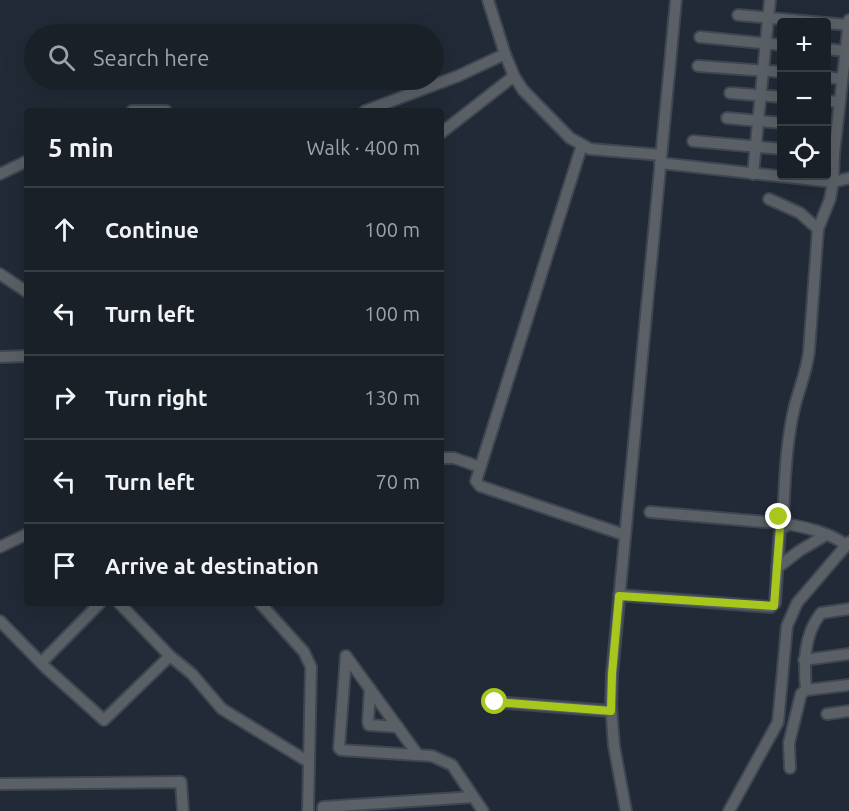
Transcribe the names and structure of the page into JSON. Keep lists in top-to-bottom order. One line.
{"page":{"map_buttons":["+","−"],"search":"Search here","heading":["5 min","Walk · 400 m"],"list":[["Continue","100 m"],["Turn left","100 m"],["Turn right","130 m"],["Turn left","70 m"],"Arrive at destination"]}}
